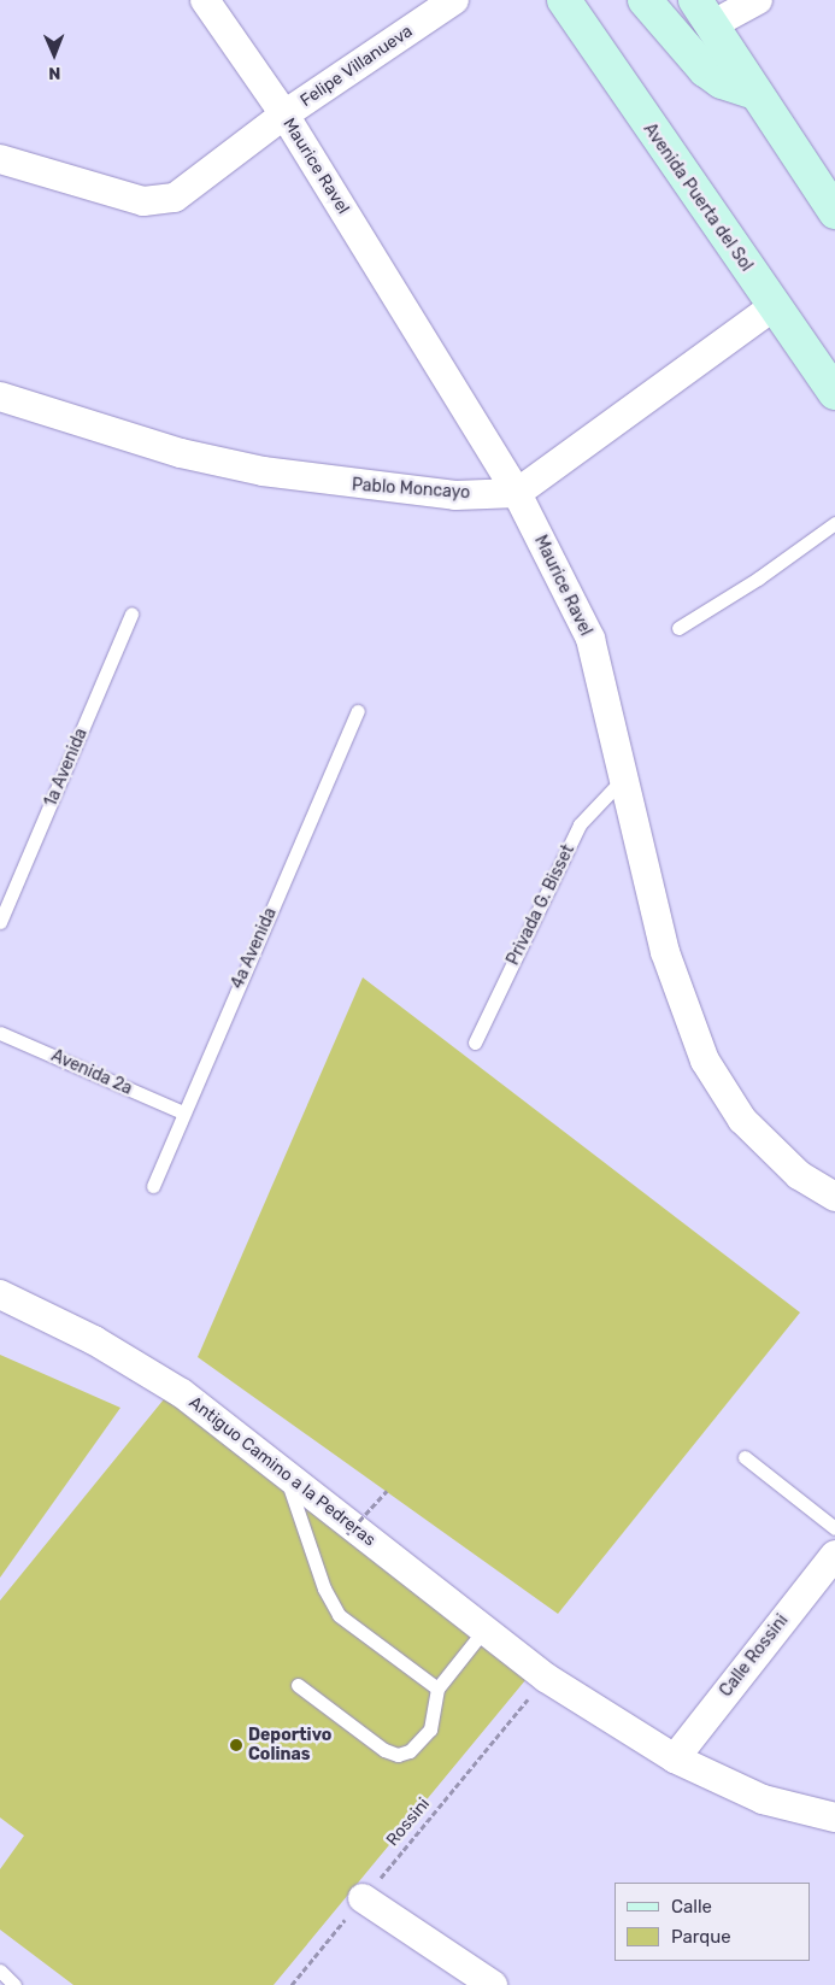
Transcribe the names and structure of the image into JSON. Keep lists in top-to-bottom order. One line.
{"streets":{"main road":["Avenida Puerta del Sol"],"street":["Felipe Villanueva","Maurice Ravel","Pablo Moncayo","Antiguo Camino a la Pedreras","Calle Rossini"],"lane":["1a Avenida","Privada G. Bisset","4a Avenida","Avenida 2a"],"path":["Rossini"]},"crossings":[["Felipe Villanueva","Maurice Ravel"],["Maurice Ravel","Pablo Moncayo"],["Maurice Ravel","Privada G. Bisset"],["4a Avenida","Avenida 2a"],["Antiguo Camino a la Pedreras","Calle Rossini"],["Antiguo Camino a la Pedreras","Rossini"]],"places":["Deportivo Colinas"],"legend":["Calle","Parque"],"north":"bottom"}
